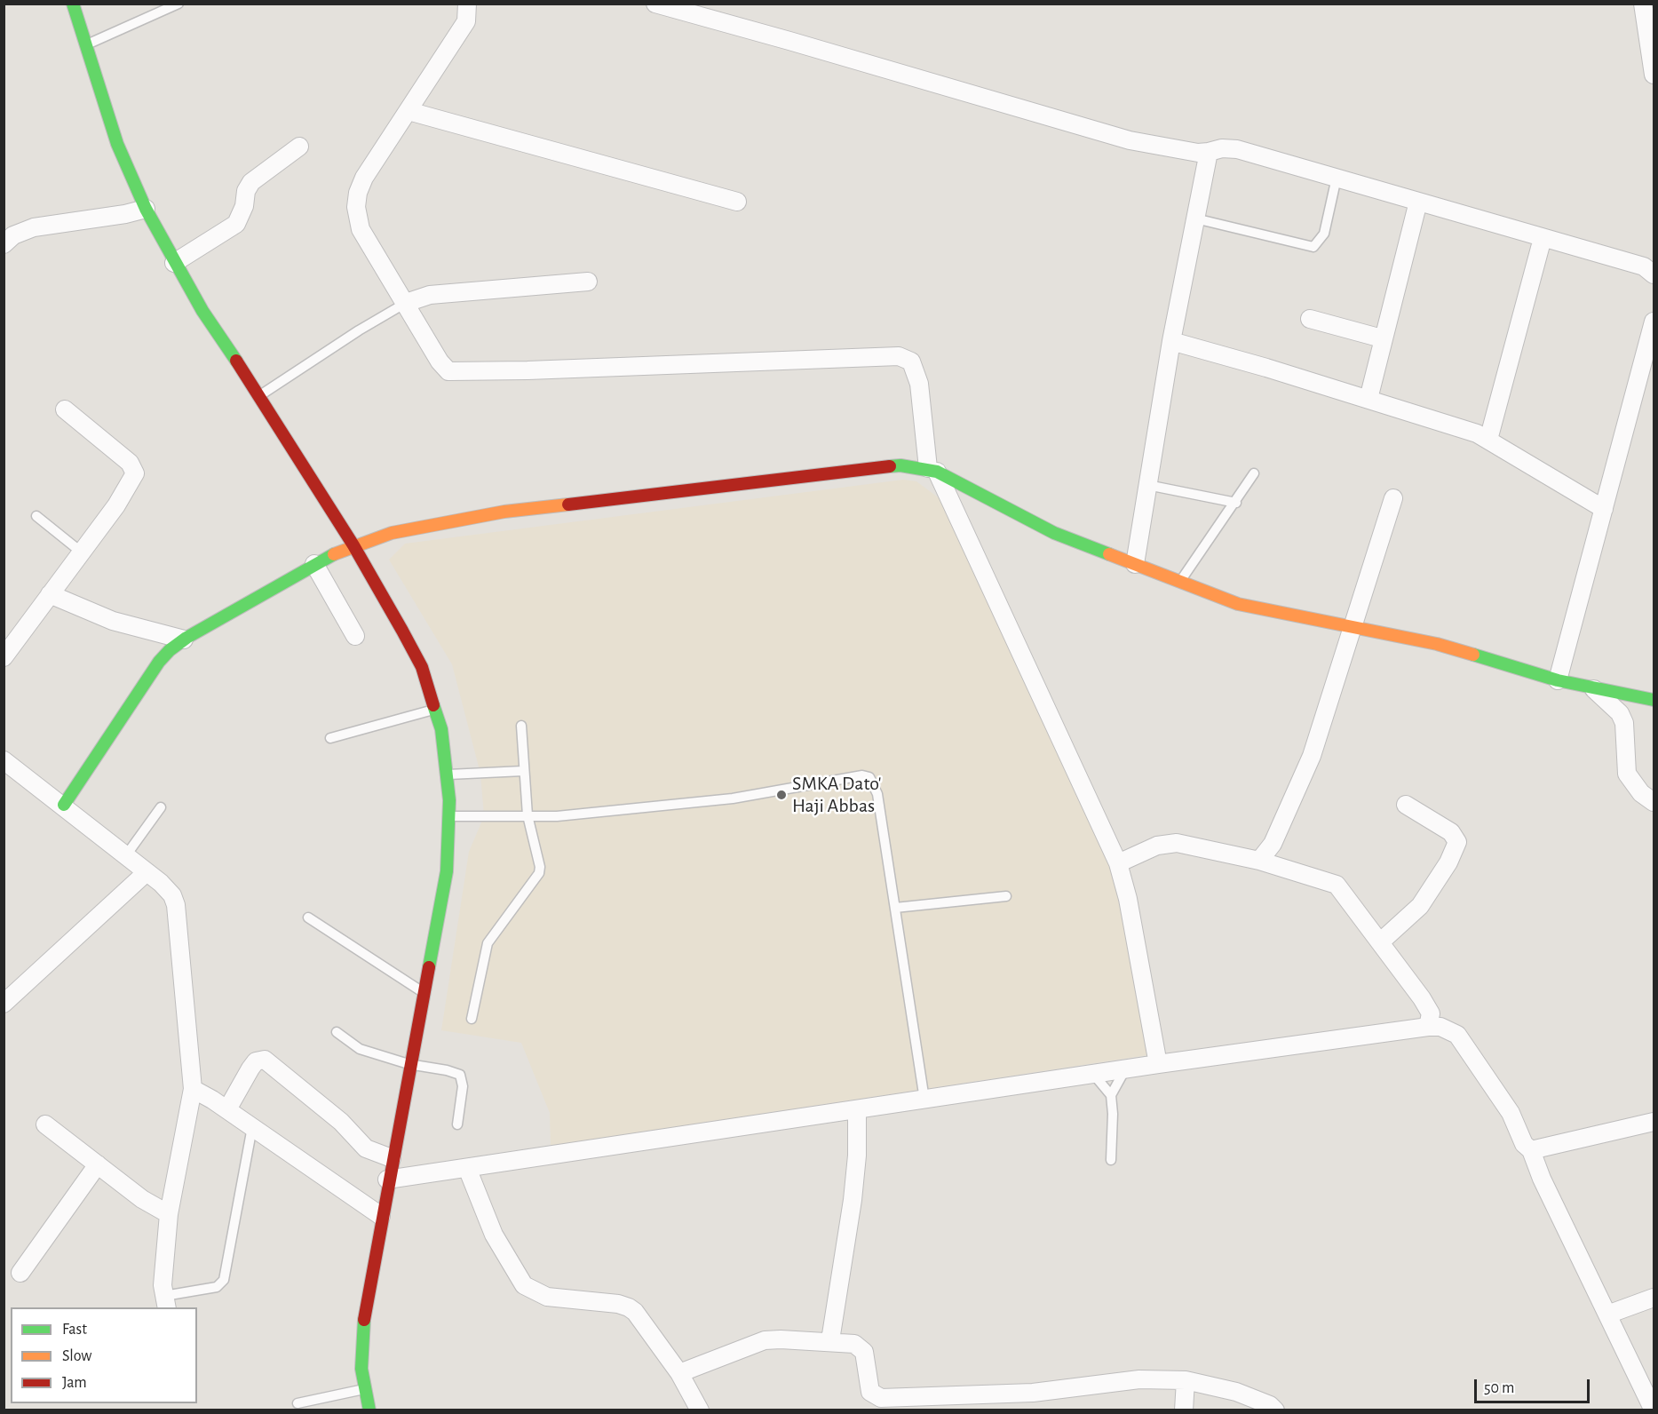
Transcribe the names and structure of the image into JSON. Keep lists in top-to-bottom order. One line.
{"places":["SMKA Dato' Haji Abbas"],"legend":["Fast","Slow","Jam"],"scale_bar":"50 m"}
